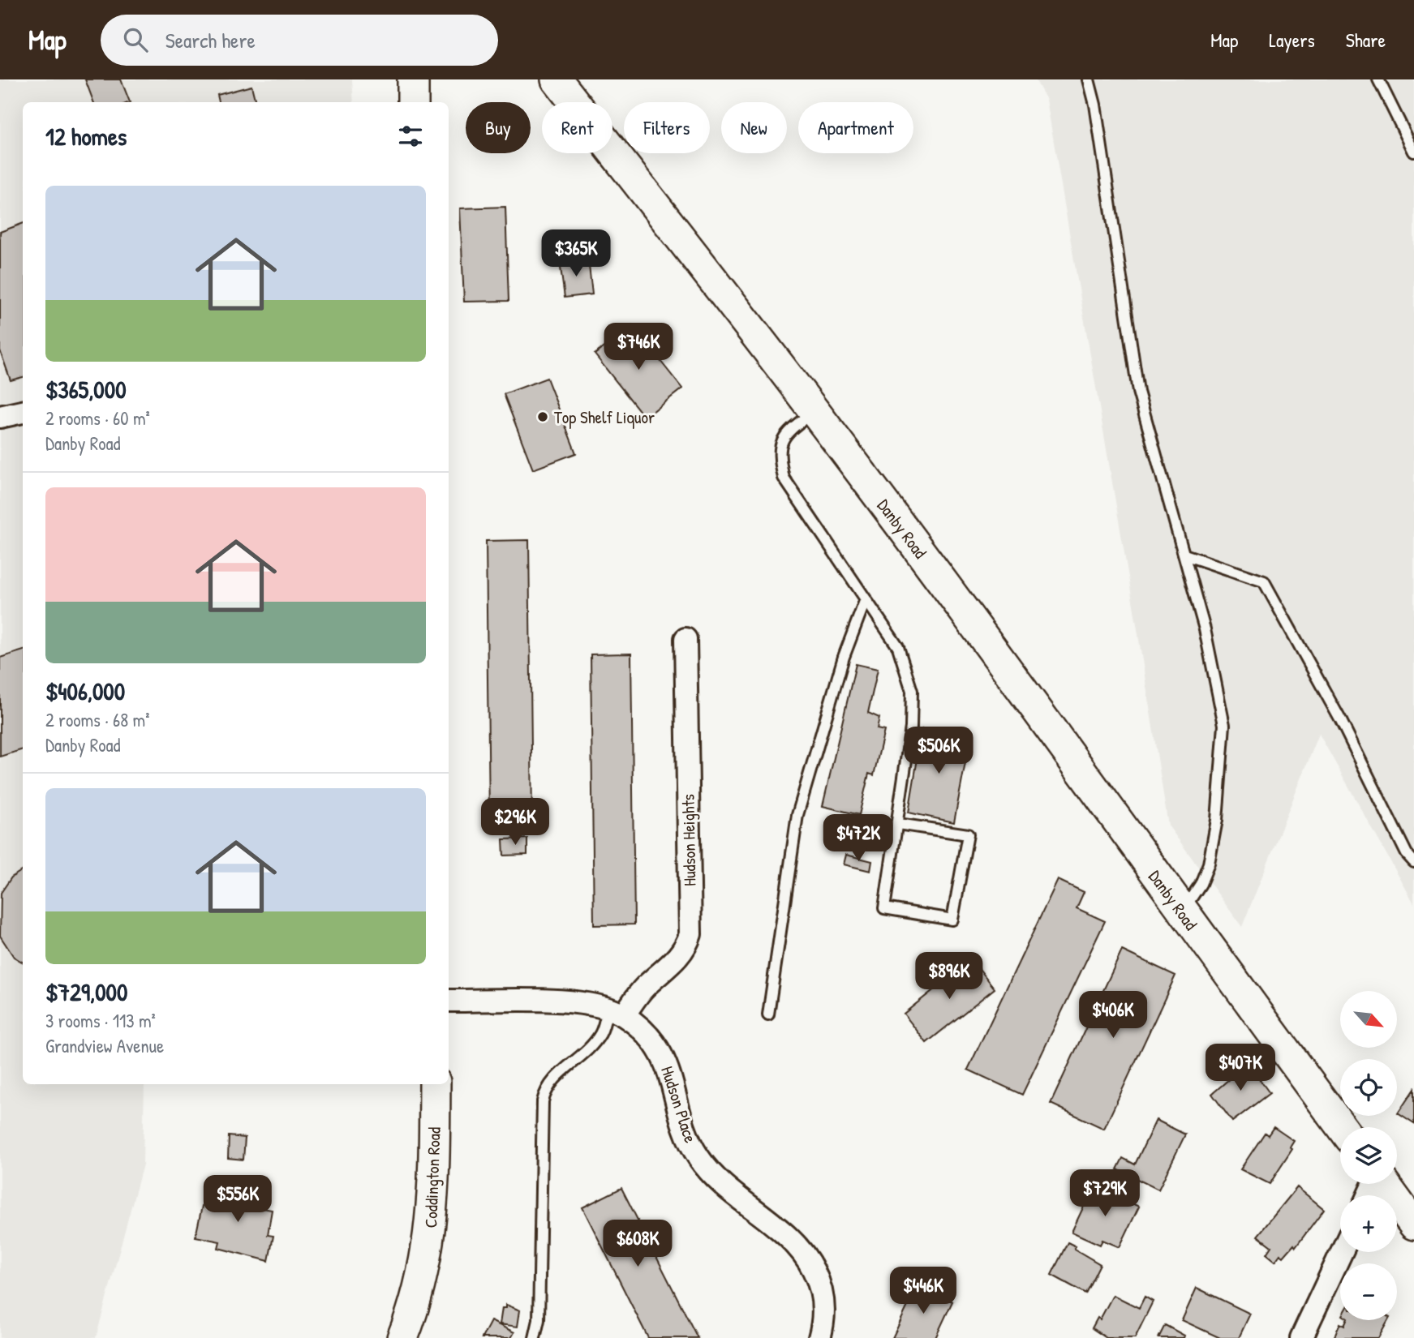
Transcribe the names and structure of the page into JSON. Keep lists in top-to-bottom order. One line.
{"streets":{"main road":["Danby Road","Coddington Road"],"street":["Hudson Heights","Hudson Place"]},"crossings":[["Hudson Heights","Hudson Place"]],"places":["Top Shelf Liquor"],"north":"bottom right","page":{"header":"Map","search":"Search here","nav":["Map","Layers","Share"],"chip":["Buy","Rent","Filters","New","Apartment"],"heading":"12 homes","list":[{"name":"$365,000","note":"2 rooms · 60 m² · Danby Road"},{"name":"$406,000","note":"2 rooms · 68 m² · Danby Road"},{"name":"$729,000","note":"3 rooms · 113 m² · Grandview Avenue"}],"price":["$365K","$746K","$506K","$296K","$472K","$896K","$406K","$407K","$729K","$556K","$608K","$446K"],"map_buttons":["+","−"]}}
